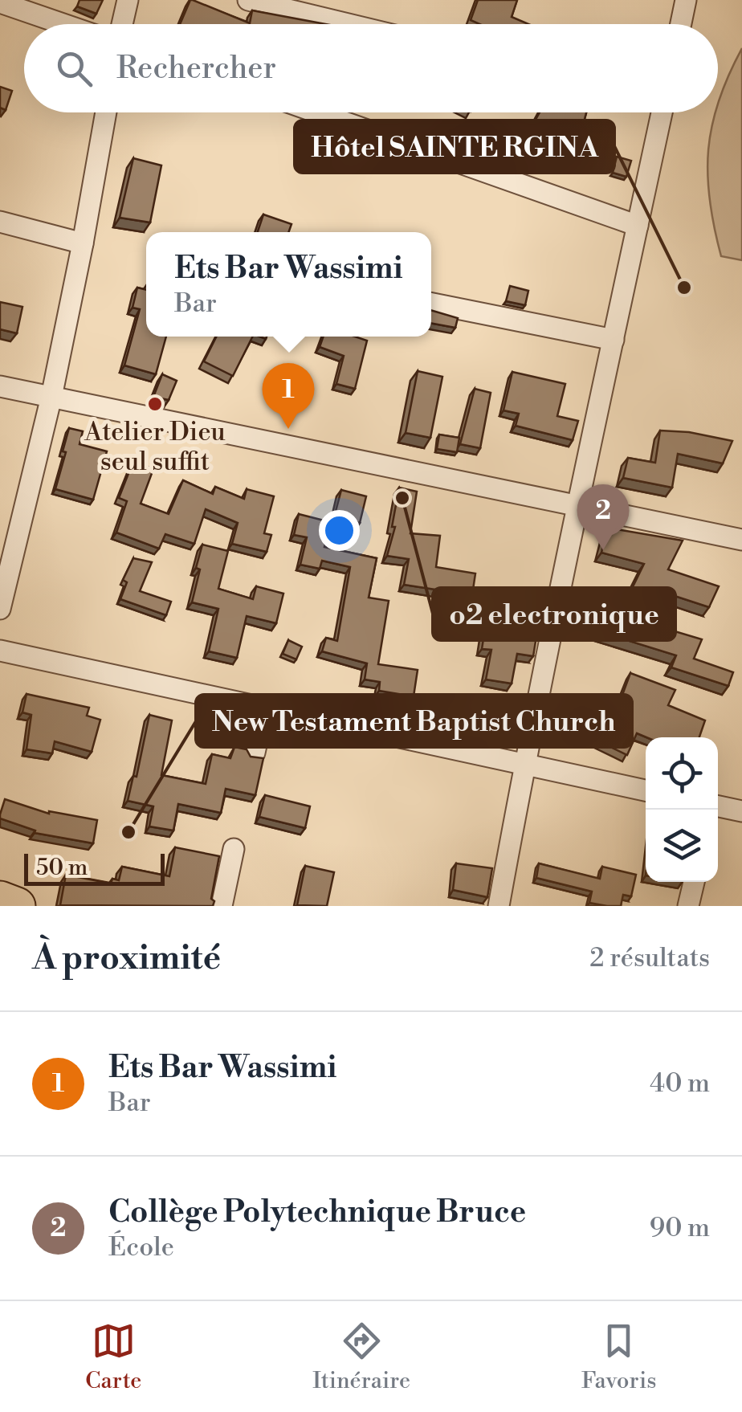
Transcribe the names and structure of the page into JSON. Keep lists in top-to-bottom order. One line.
{"places":["Hôtel SAINTE RGINA","Atelier Dieu seul suffit","o2 electronique","New Testament Baptist Church"],"scale_bar":"50 m","page":{"search":"Rechercher","popup":["Ets Bar Wassimi","Bar"],"pins":["1","2"],"scale":"50 m","heading":["À proximité","2 résultats"],"list":[{"mark":"1","name":"Ets Bar Wassimi","note":"Bar","value":"40 m"},{"mark":"2","name":"Collège Polytechnique Bruce","note":"École","value":"90 m"}],"nav":["Carte","Itinéraire","Favoris"]}}
